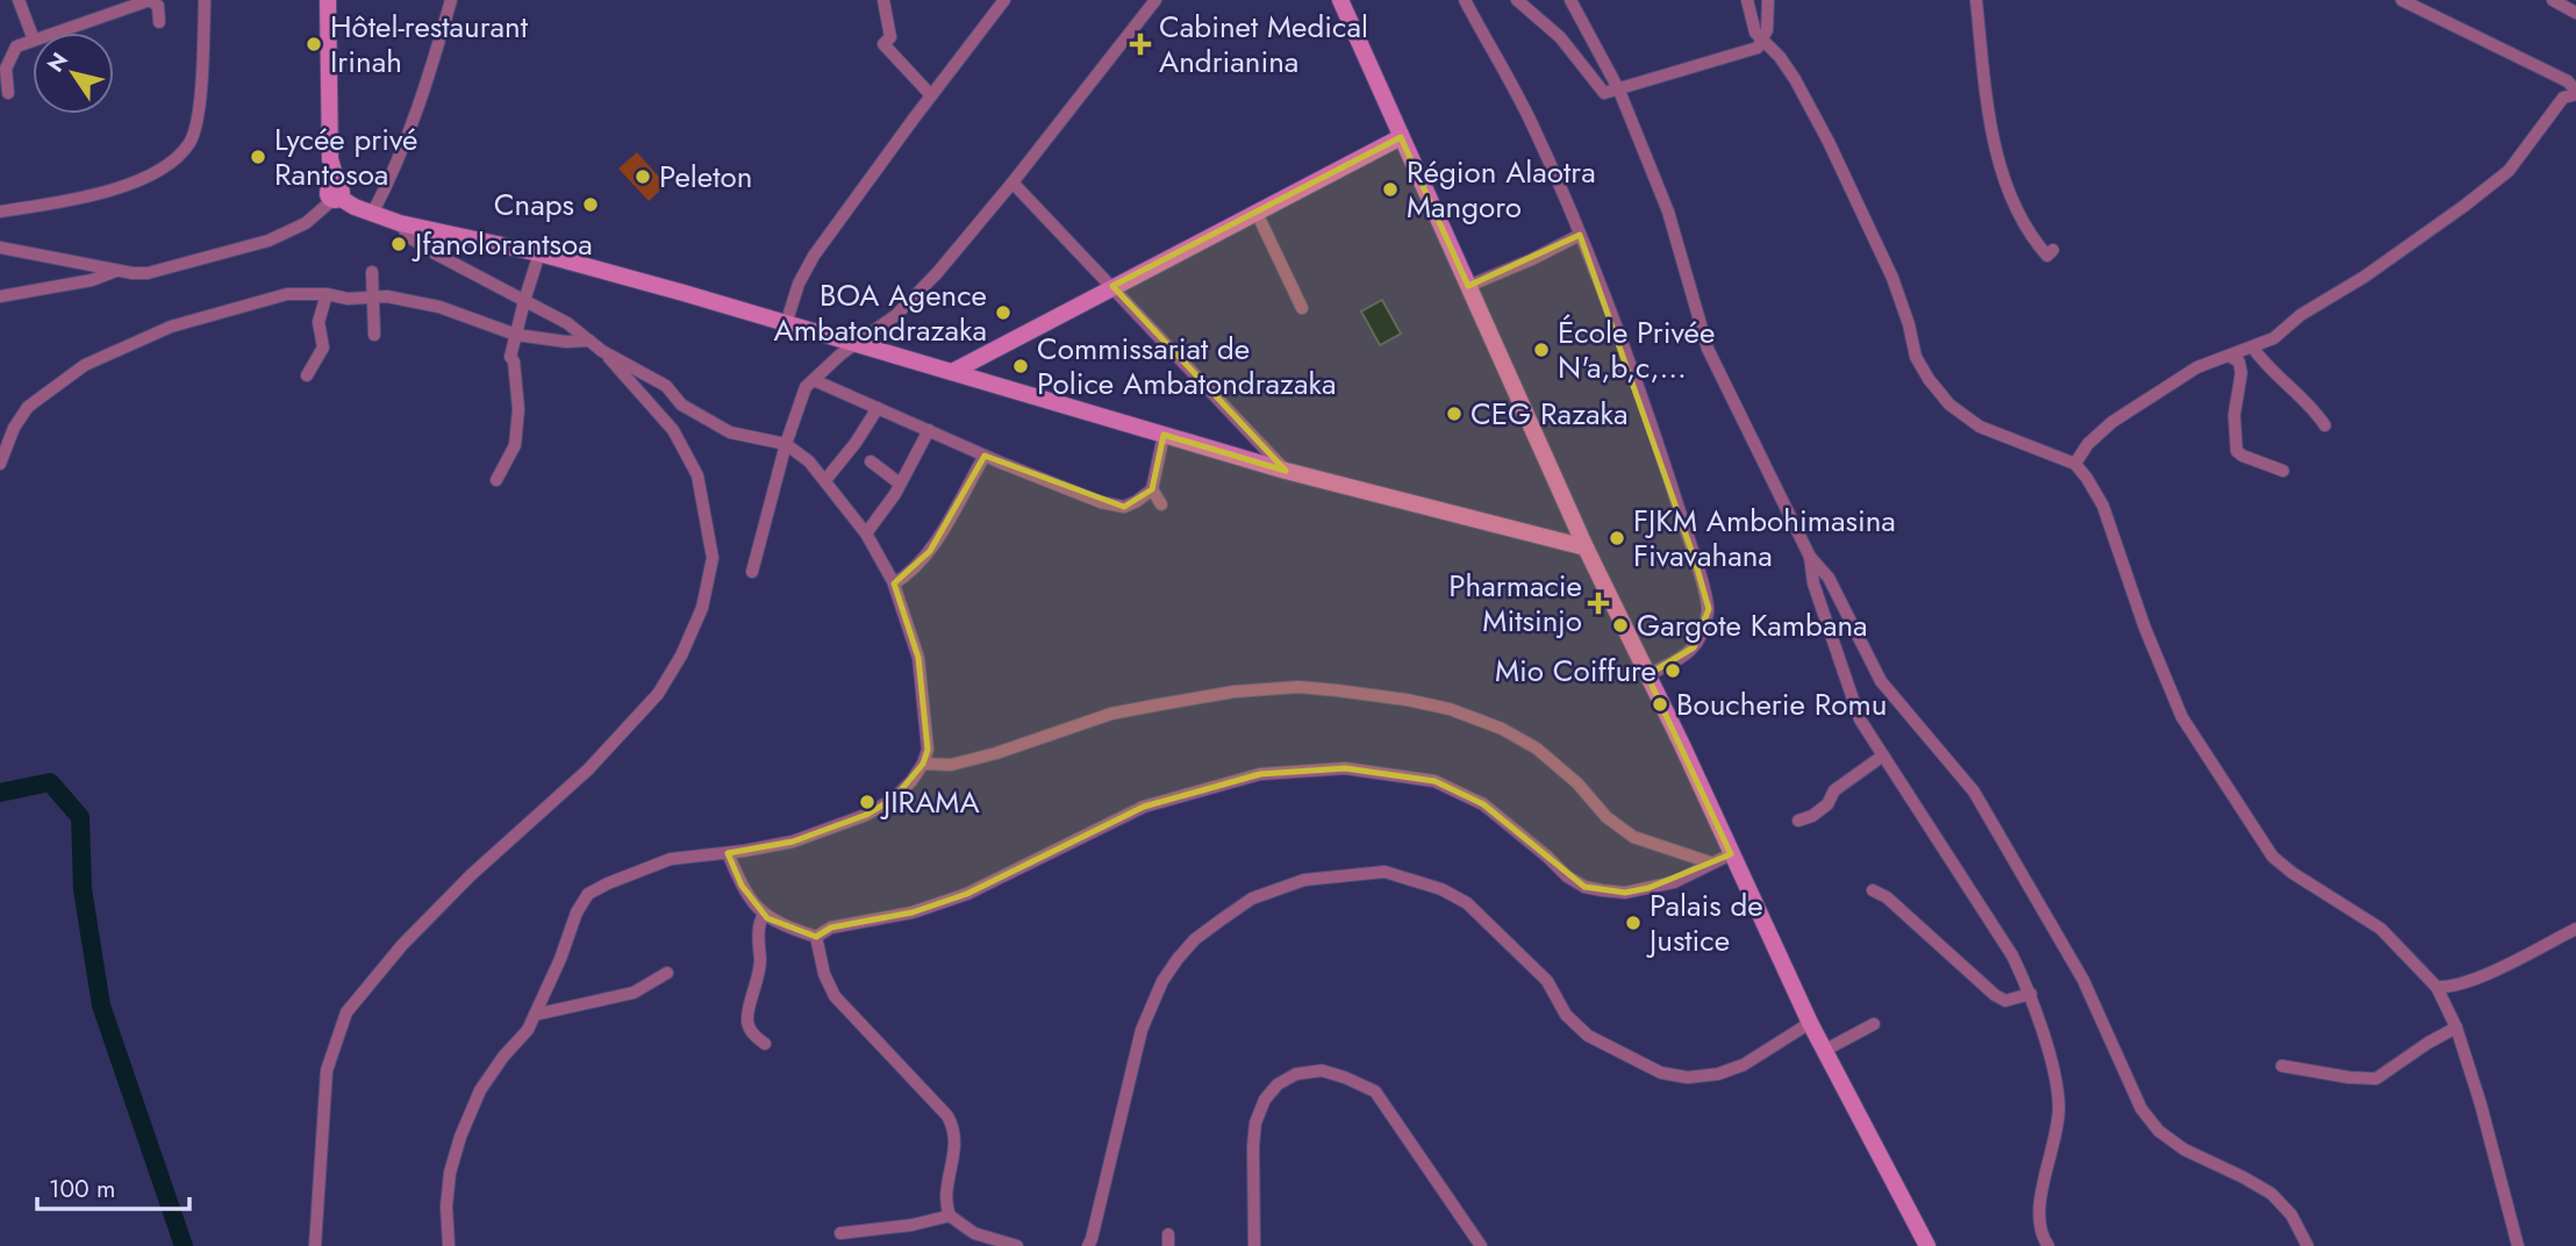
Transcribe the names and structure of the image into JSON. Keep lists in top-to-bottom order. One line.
{"places":{"other":["Hôtel-restaurant Irinah","Lycée privé Rantosoa","Peleton","Région Alaotra Mangoro","Cnaps","Jfanolorantsoa","BOA Agence Ambatondrazaka","École Privée N'a,b,c,...","Commissariat de Police Ambatondrazaka","CEG Razaka","FJKM Ambohimasina Fivavahana","Gargote Kambana","Mio Coiffure","Boucherie Romu","JIRAMA","Palais de Justice"],"health":["Cabinet Medical Andrianina","Pharmacie Mitsinjo"]},"scale_bar":"100 m","north":"top left"}
